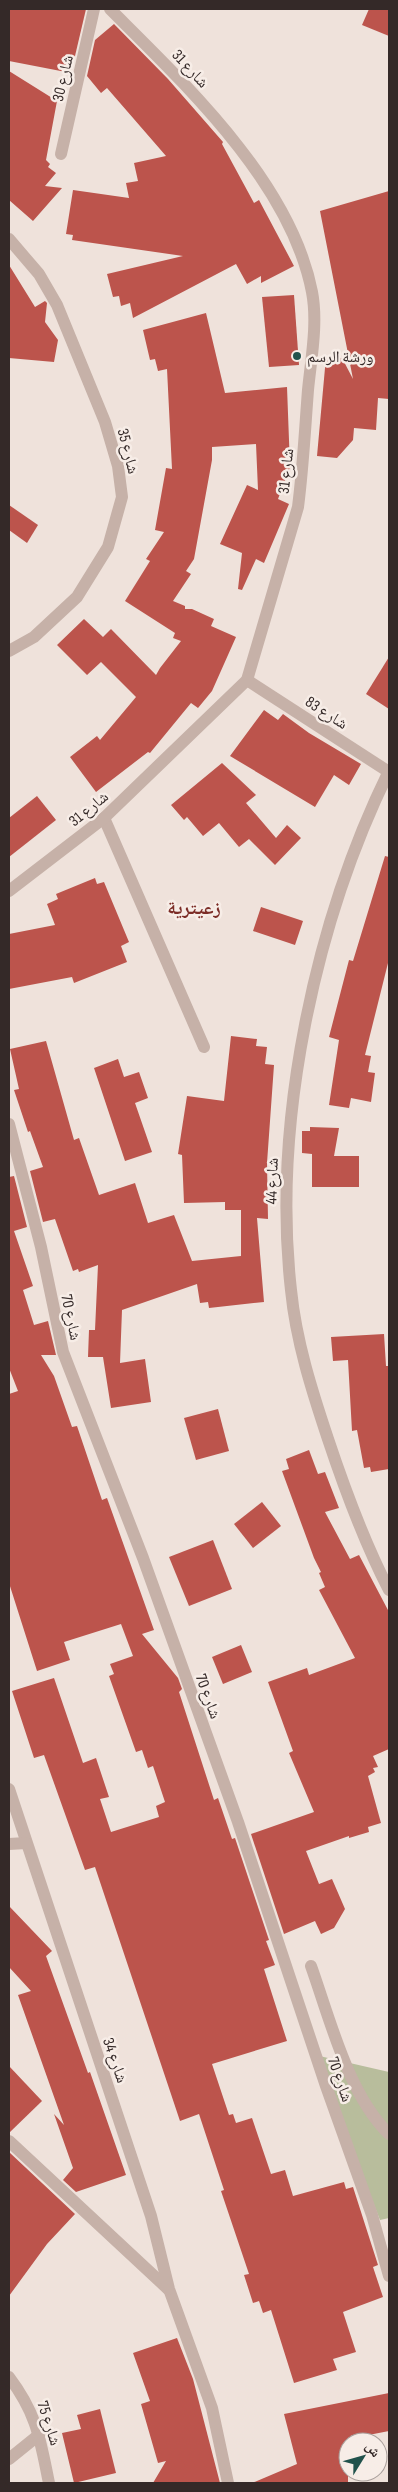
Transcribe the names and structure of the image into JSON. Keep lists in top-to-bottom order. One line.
{"streets":{"street":["شارع 31","شارع 30","شارع 35","شارع 83","شارع 44","شارع 70","شارع 34","شارع 75"]},"crossings":[["شارع 31","شارع 83"],["شارع 83","شارع 44"]],"districts":["زعيترية"],"places":["ورشة الرسم"],"north":"top right"}
